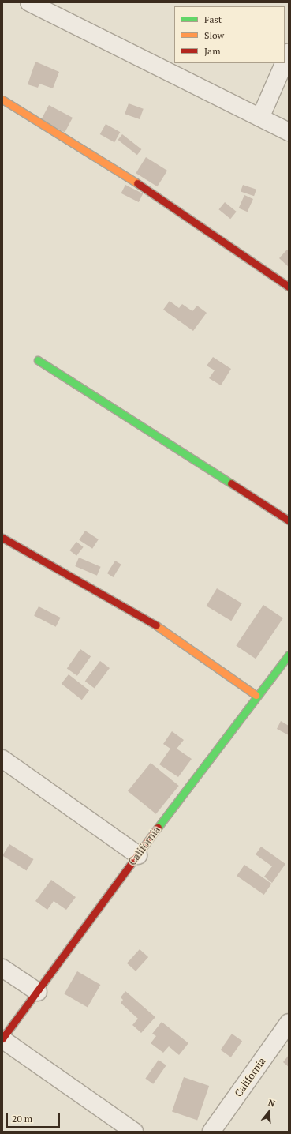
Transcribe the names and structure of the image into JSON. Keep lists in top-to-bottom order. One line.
{"streets":{"street":["California"]},"legend":["Fast","Slow","Jam"],"scale_bar":"20 m","north":"top"}
